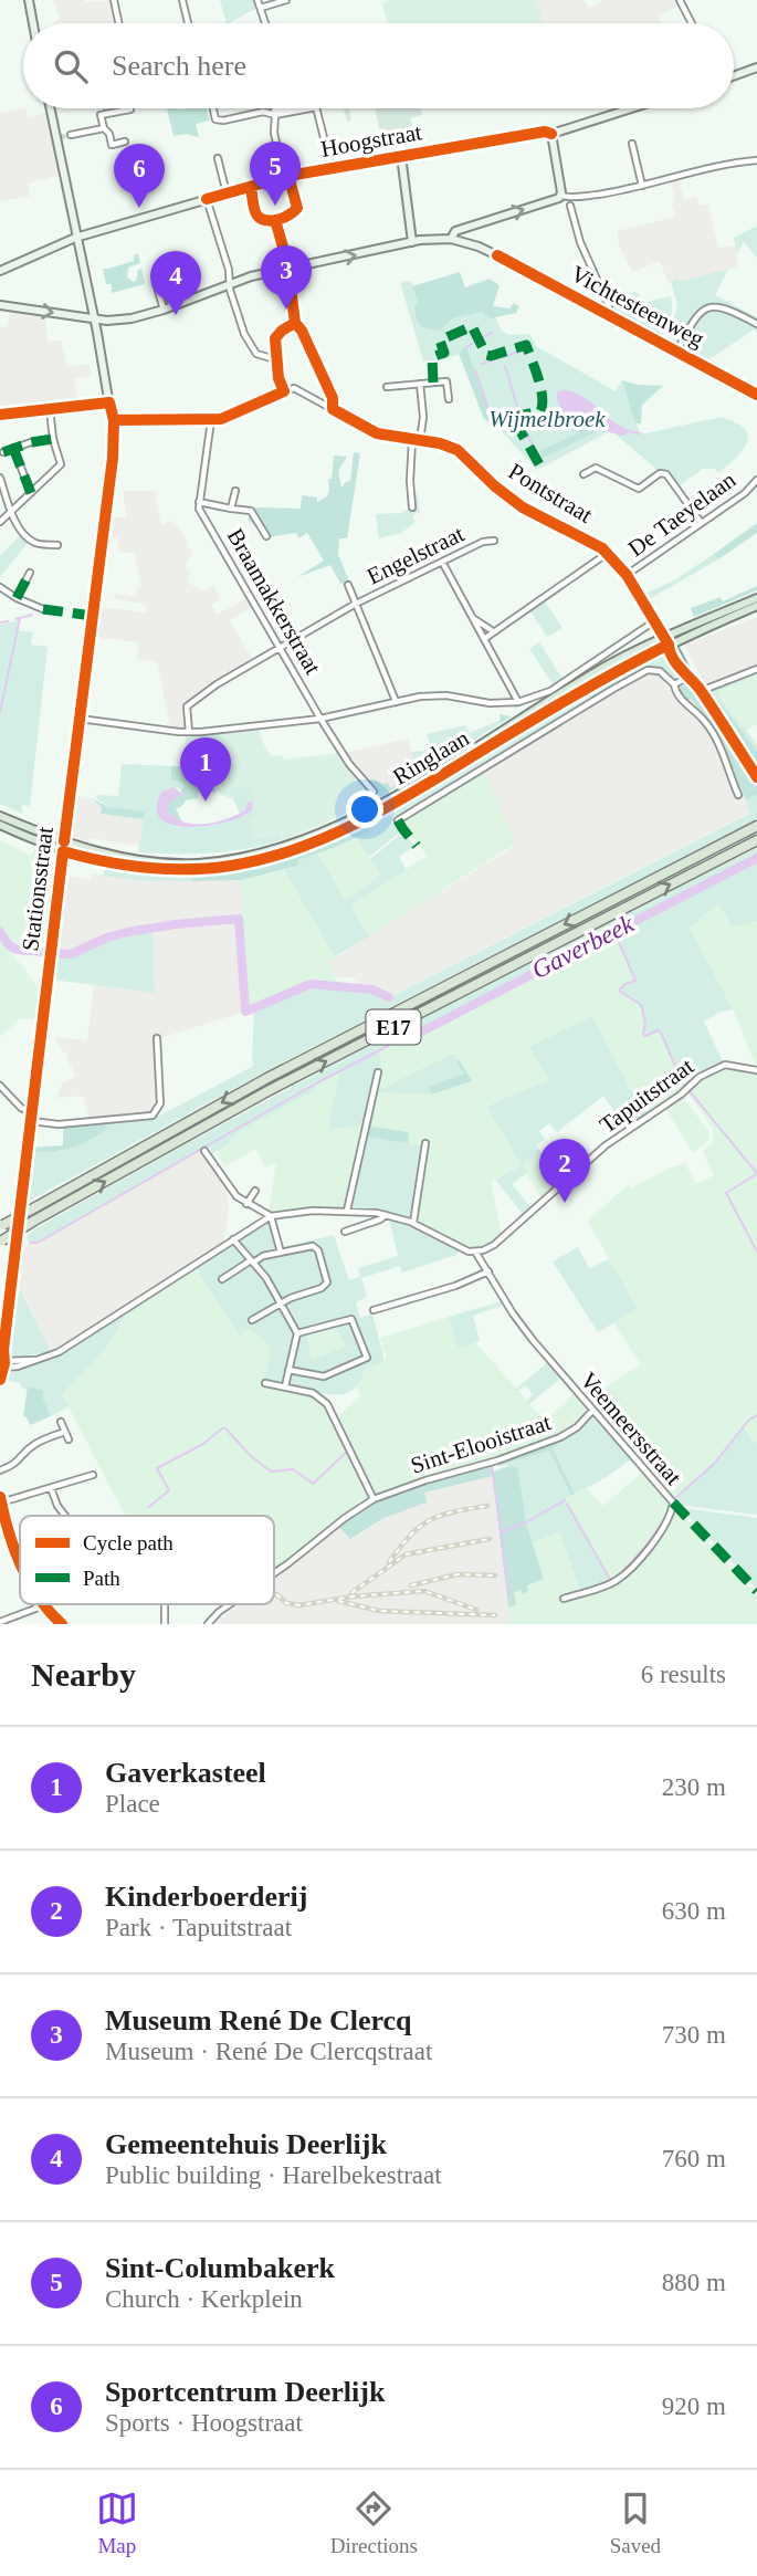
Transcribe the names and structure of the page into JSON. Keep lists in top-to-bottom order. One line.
{"streets":{"highway":["E17"],"main road":["Ringlaan"],"street":["Hoogstraat","Vichtesteenweg","Pontstraat","De Taeyelaan","Engelstraat","Braamakkerstraat","Stationsstraat","Tapuitstraat","Veemeersstraat","Sint-Elooistraat"]},"crossings":[["Hoogstraat","Stationsstraat"],["Vichtesteenweg","Stationsstraat"],["Pontstraat","De Taeyelaan"],["Pontstraat","Ringlaan"],["Engelstraat","Braamakkerstraat"],["Ringlaan","Stationsstraat"],["Tapuitstraat","Veemeersstraat"],["Veemeersstraat","Sint-Elooistraat"]],"water":["Gaverbeek"],"parks":["Wijmelbroek"],"legend":["Cycle path","Path"],"page":{"search":"Search here","pins":["5","6","3","4","1","2"],"heading":["Nearby","6 results"],"list":[{"mark":"1","name":"Gaverkasteel","note":"Place","value":"230 m"},{"mark":"2","name":"Kinderboerderij","note":"Park · Tapuitstraat","value":"630 m"},{"mark":"3","name":"Museum René De Clercq","note":"Museum · René De Clercqstraat","value":"730 m"},{"mark":"4","name":"Gemeentehuis Deerlijk","note":"Public building · Harelbekestraat","value":"760 m"},{"mark":"5","name":"Sint-Columbakerk","note":"Church · Kerkplein","value":"880 m"},{"mark":"6","name":"Sportcentrum Deerlijk","note":"Sports · Hoogstraat","value":"920 m"}],"nav":["Map","Directions","Saved"]}}
